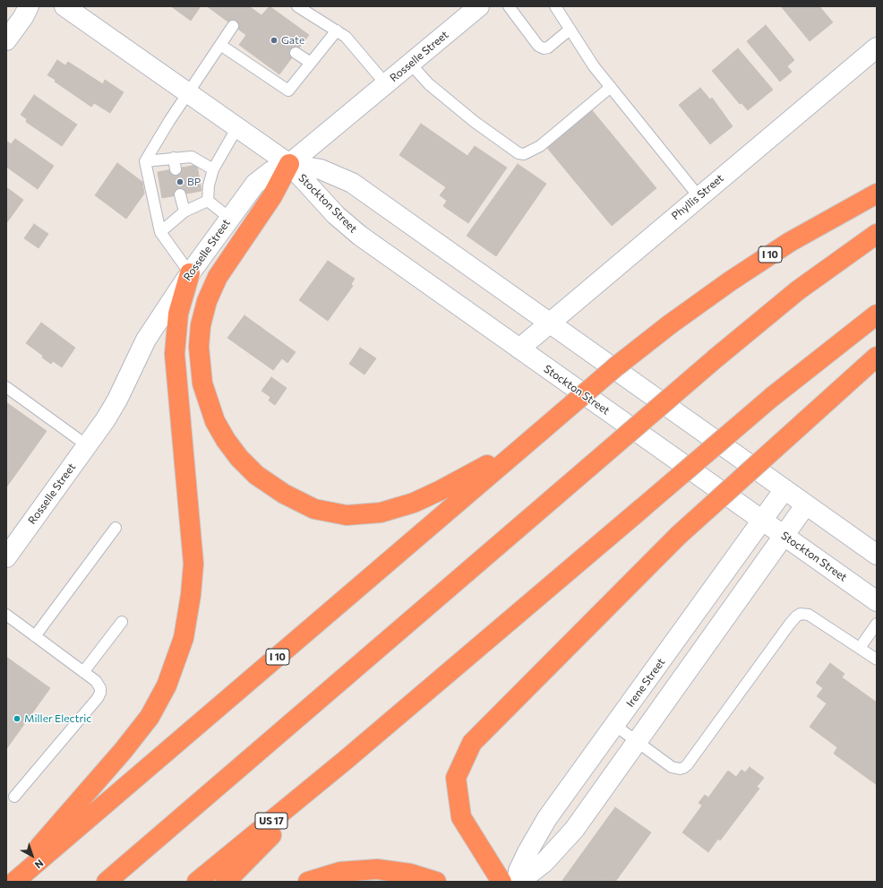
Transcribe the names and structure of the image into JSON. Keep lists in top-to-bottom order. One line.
{"streets":{"highway":["I 10","US 17"],"street":["Rosselle Street","Phyllis Street","Stockton Street","Irene Street"]},"crossings":[["Rosselle Street","Stockton Street"],["Phyllis Street","Stockton Street"],["Stockton Street","Irene Street"]],"places":["Gate","BP","Miller Electric"],"north":"bottom right"}
